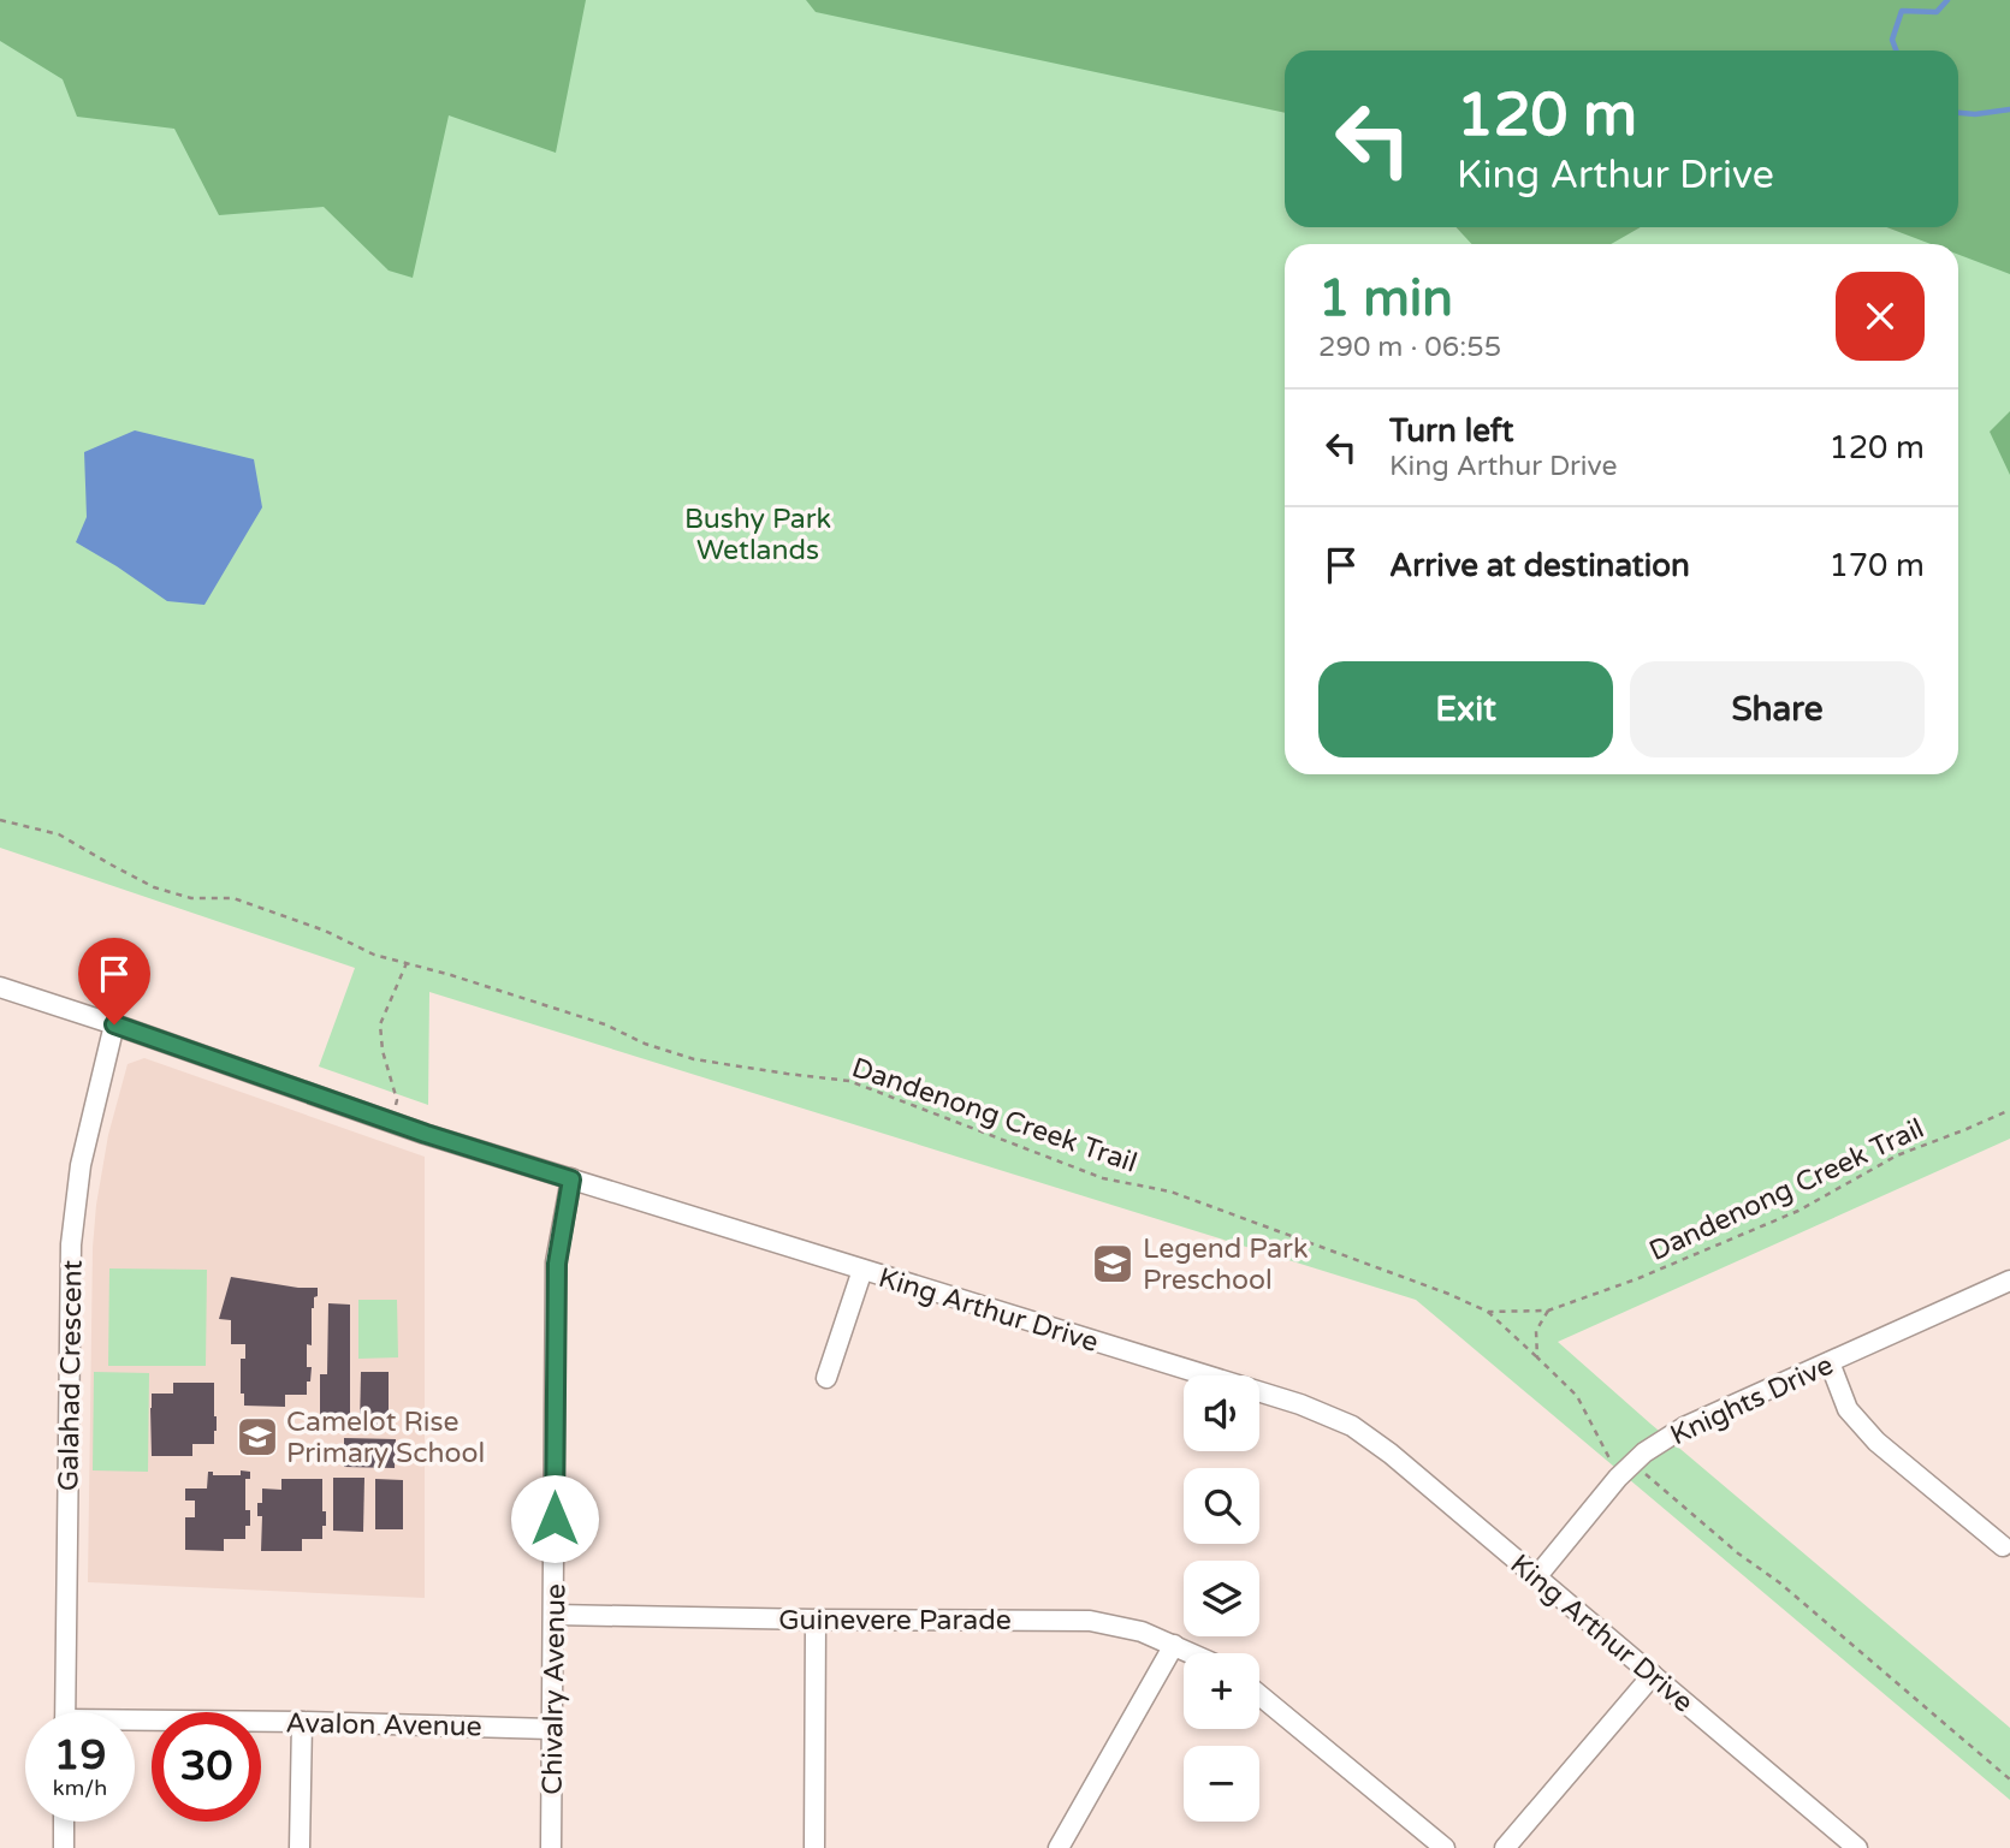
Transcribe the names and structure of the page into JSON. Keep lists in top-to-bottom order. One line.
{"streets":{"street":["King Arthur Drive","Galahad Crescent","Knights Drive","Guinevere Parade","Chivalry Avenue","Avalon Avenue"],"path":["Dandenong Creek Trail"]},"crossings":[["King Arthur Drive","Galahad Crescent"],["King Arthur Drive","Knights Drive"],["King Arthur Drive","Chivalry Avenue"],["Guinevere Parade","Chivalry Avenue"],["Chivalry Avenue","Avalon Avenue"]],"parks":["Bushy Park Wetlands"],"places":{"school or university":["Legend Park Preschool","Camelot Rise Primary School"]},"page":{"turn":["120 m","King Arthur Drive"],"heading":["1 min","290 m · 06:55"],"list":[{"name":"Turn left","note":"King Arthur Drive","value":"120 m"},{"name":"Arrive at destination","value":"170 m"}],"buttons":["Exit","Share"],"map_buttons":["+","−"],"speed":"19 km/h","limit":"30"}}
